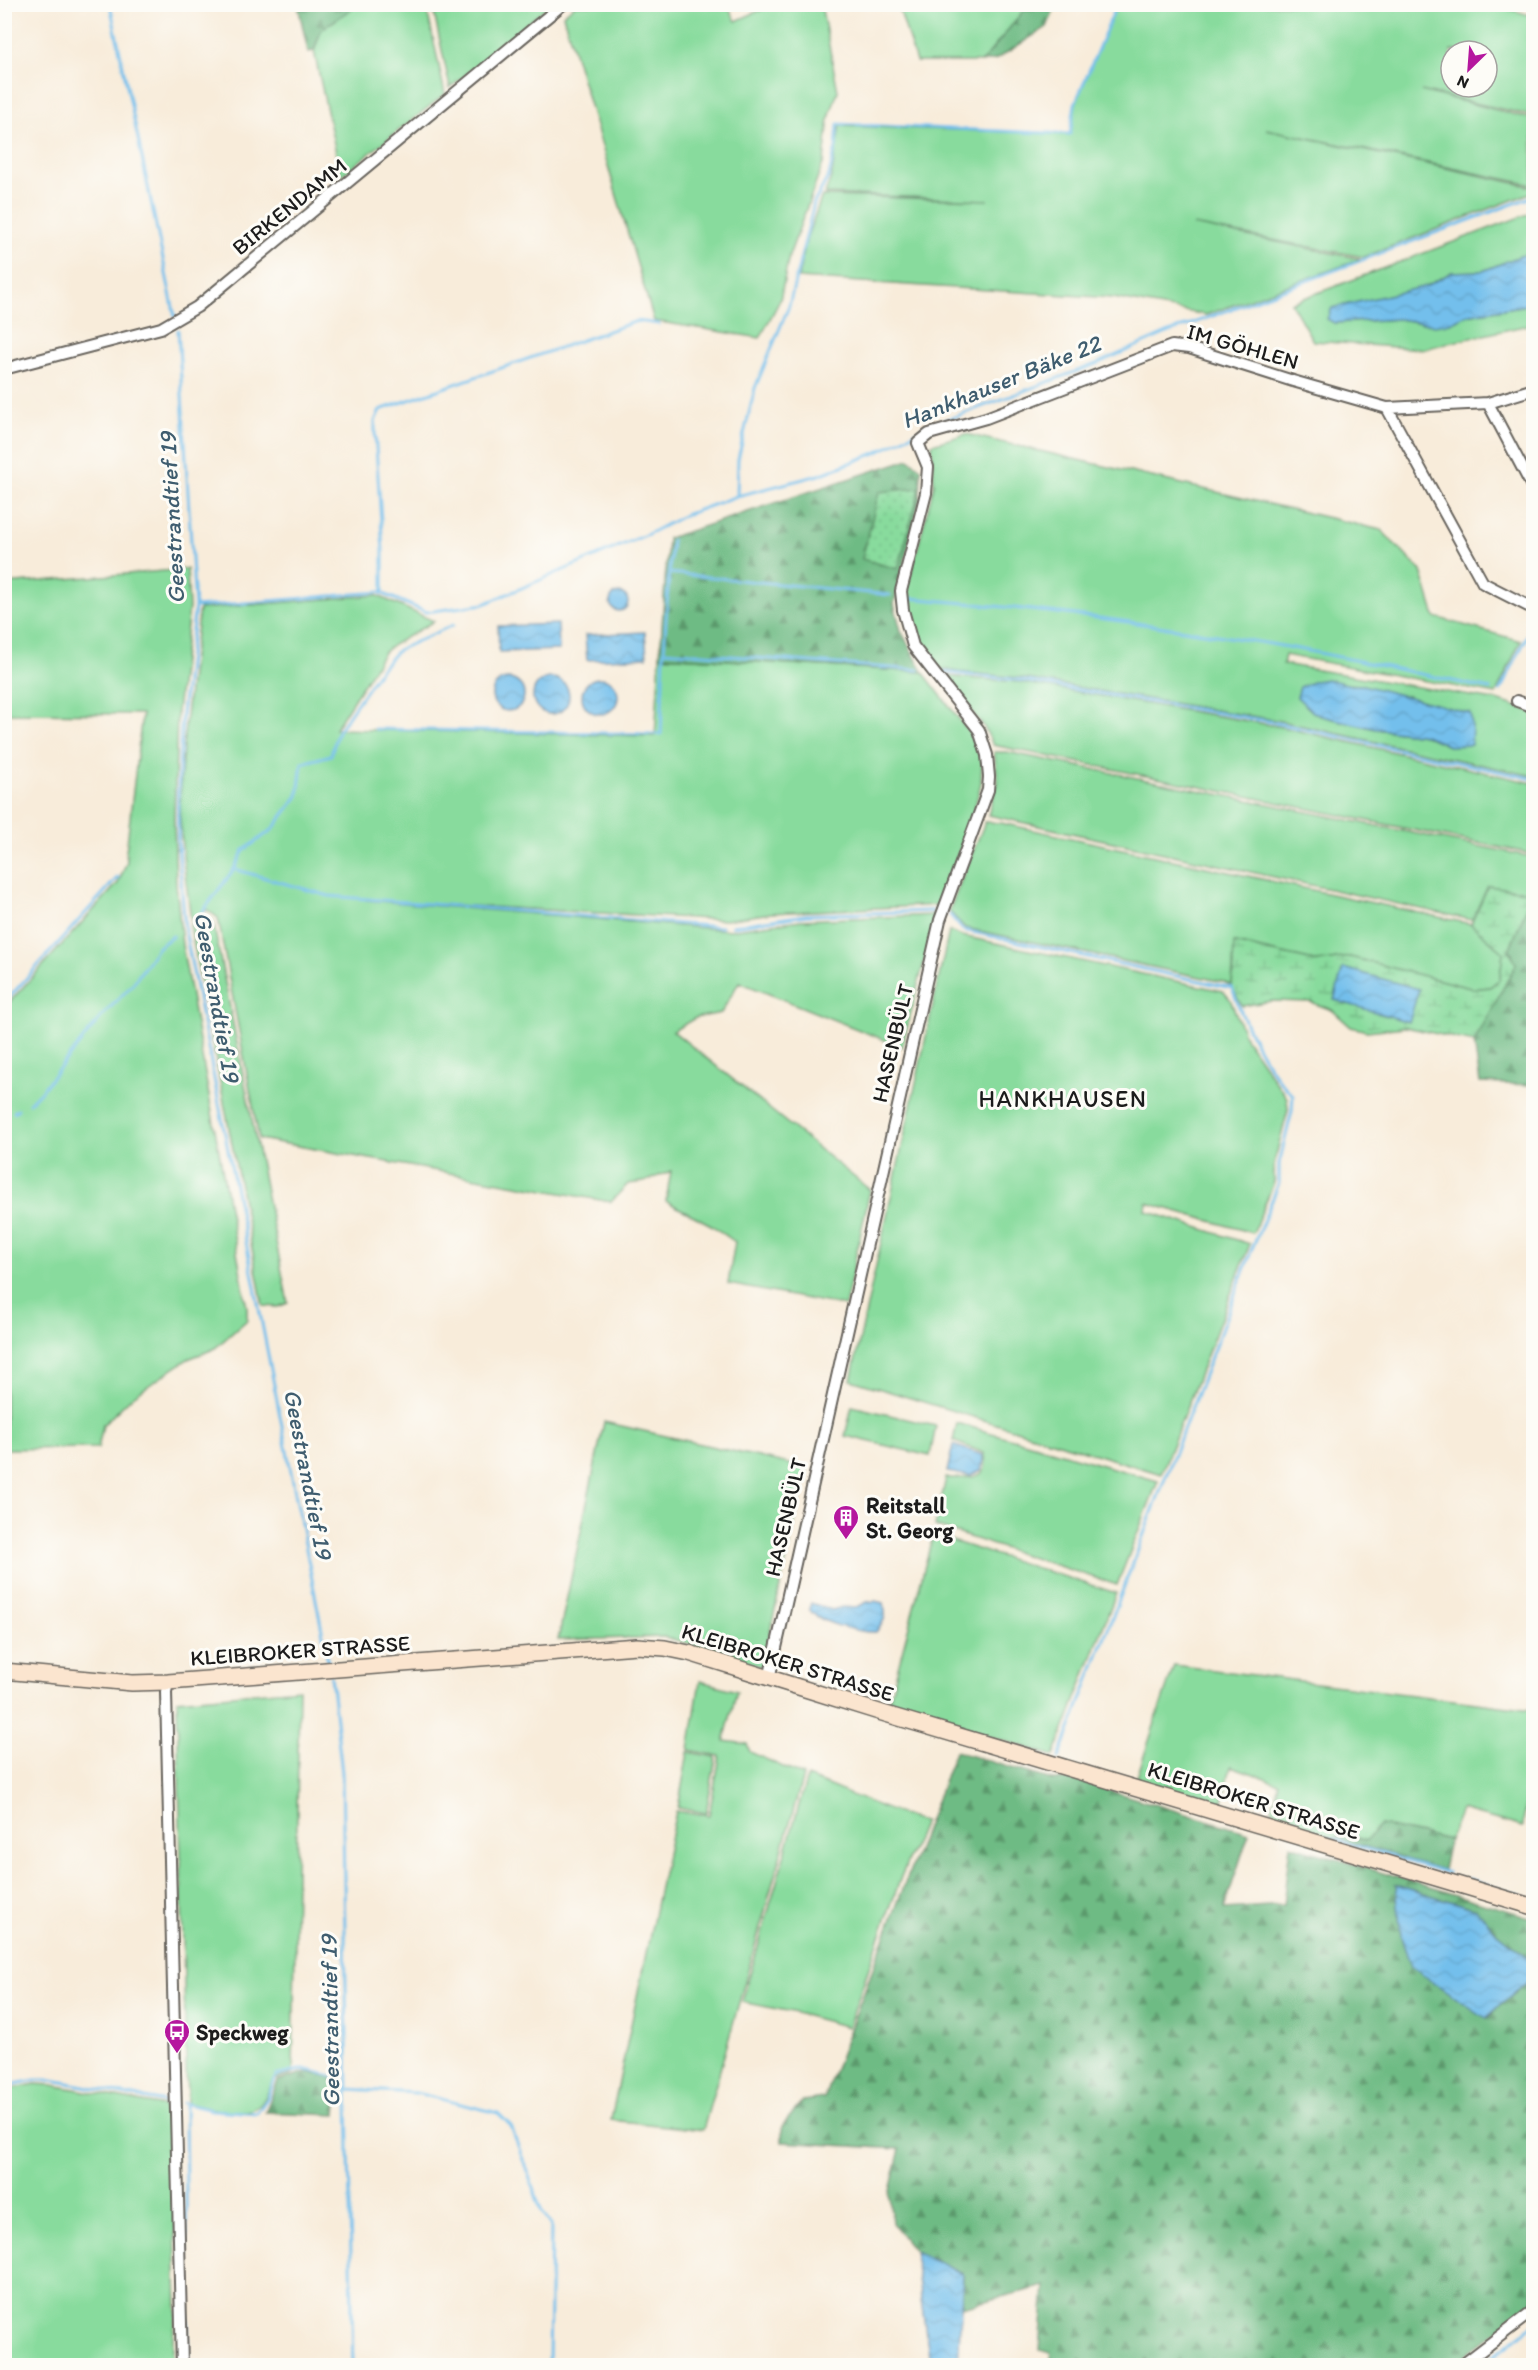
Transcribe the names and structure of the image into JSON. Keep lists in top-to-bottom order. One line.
{"streets":{"street":["BIRKENDAMM","IM GÖHLEN","HASENBÜLT","KLEIBROKER STRASSE"]},"crossings":[["IM GÖHLEN","HASENBÜLT"],["HASENBÜLT","KLEIBROKER STRASSE"]],"districts":["HANKHAUSEN"],"water":["Hankhauser Bäke 22","Geestrandtief 19"],"places":{"building":["Reitstall St. Georg"],"bus stop":["Speckweg"]},"north":"bottom left"}
